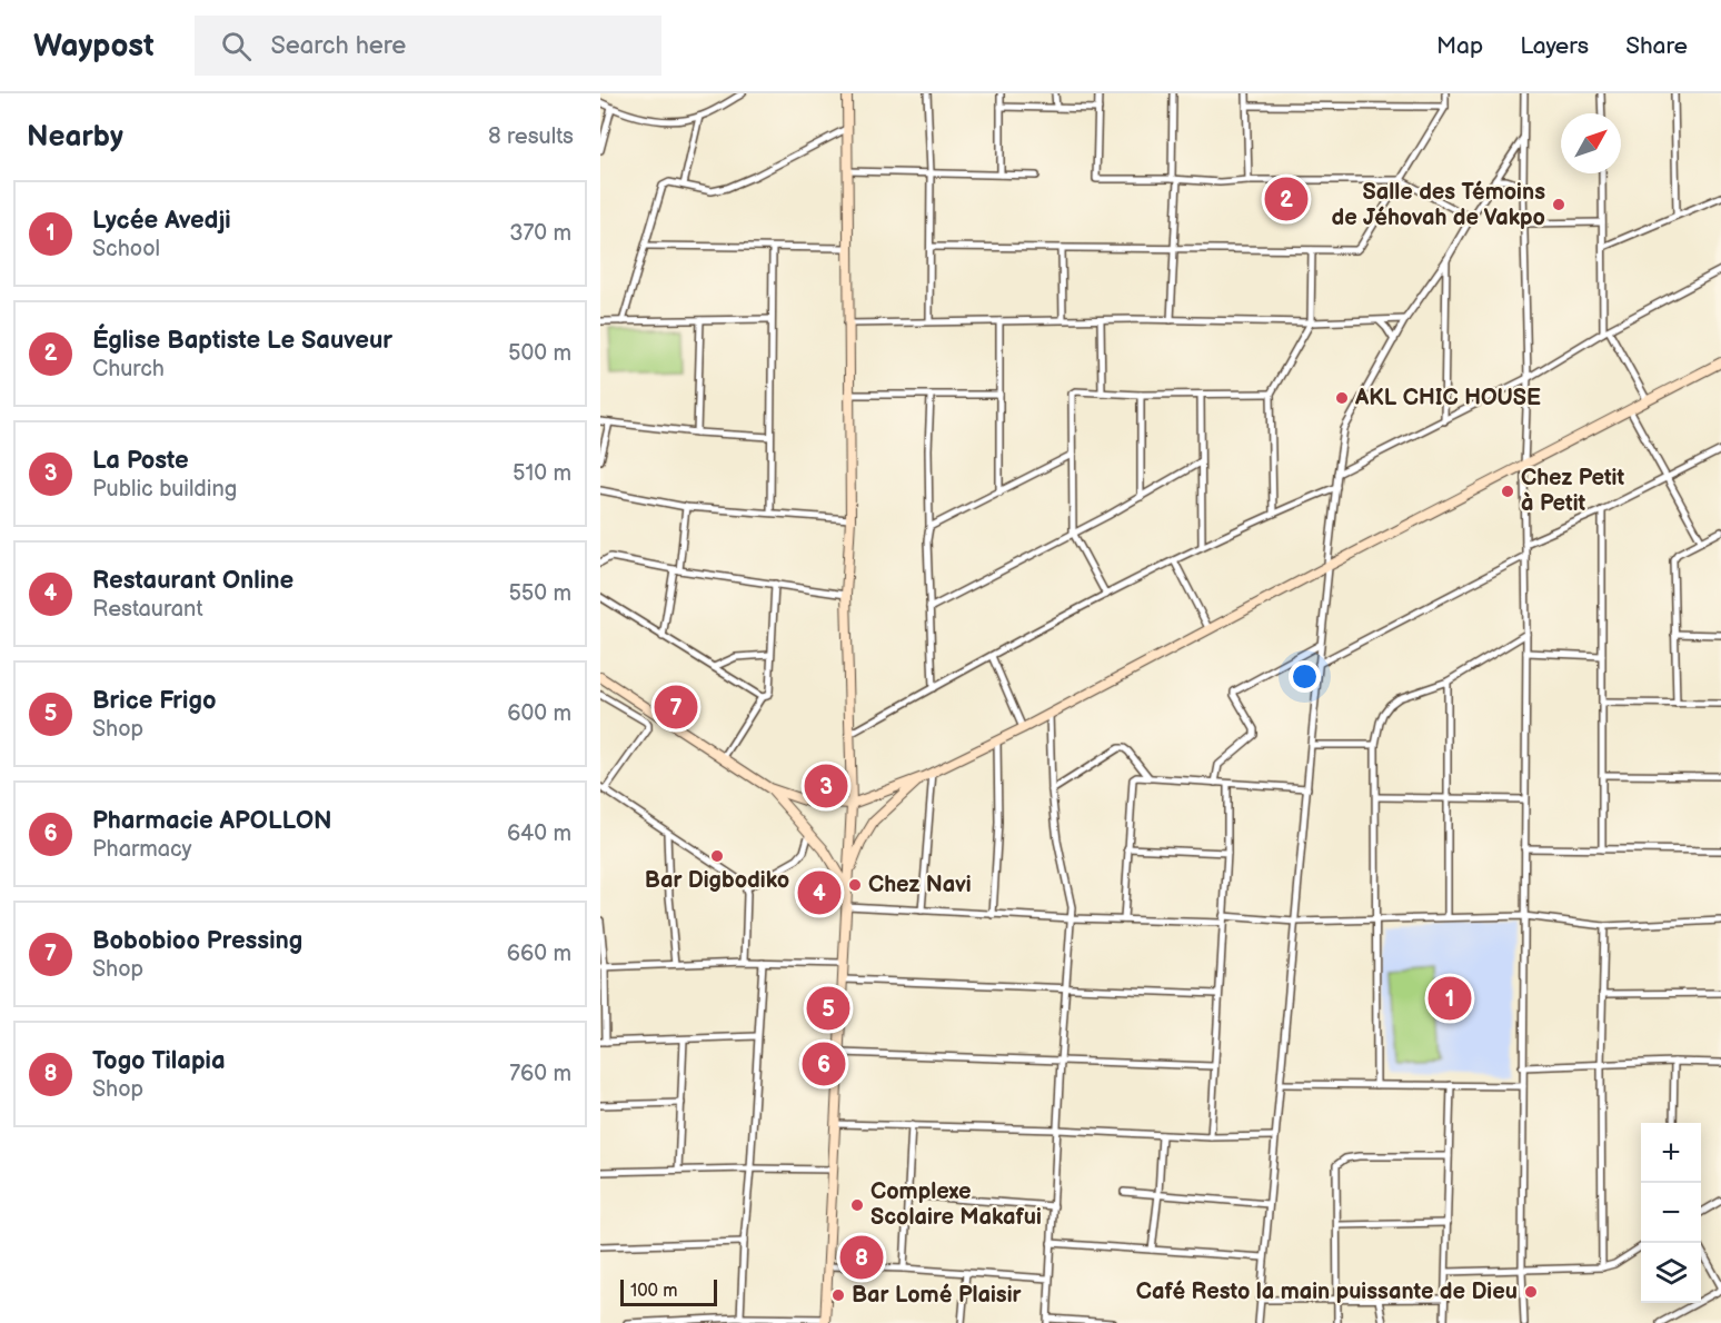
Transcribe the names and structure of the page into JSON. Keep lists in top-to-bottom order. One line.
{"places":["Salle des Témoins de Jéhovah de Vakpo","AKL CHIC HOUSE","Chez Petit à Petit","Bar Digbodiko","Chez Navi","Complexe Scolaire Makafui","Café Resto la main puissante de Dieu","Bar Lomé Plaisir"],"scale_bar":"100 m","north":"top right","page":{"header":"Waypost","search":"Search here","nav":["Map","Layers","Share"],"heading":["Nearby","8 results"],"pins":["2","7","3","4","1","5","6","8"],"list":[{"mark":"1","name":"Lycée Avedji","note":"School","value":"370 m"},{"mark":"2","name":"Église Baptiste Le Sauveur","note":"Church","value":"500 m"},{"mark":"3","name":"La Poste","note":"Public building","value":"510 m"},{"mark":"4","name":"Restaurant Online","note":"Restaurant","value":"550 m"},{"mark":"5","name":"Brice Frigo","note":"Shop","value":"600 m"},{"mark":"6","name":"Pharmacie APOLLON","note":"Pharmacy","value":"640 m"},{"mark":"7","name":"Bobobioo Pressing","note":"Shop","value":"660 m"},{"mark":"8","name":"Togo Tilapia","note":"Shop","value":"760 m"}],"map_buttons":["+","−"],"scale":"100 m"}}
